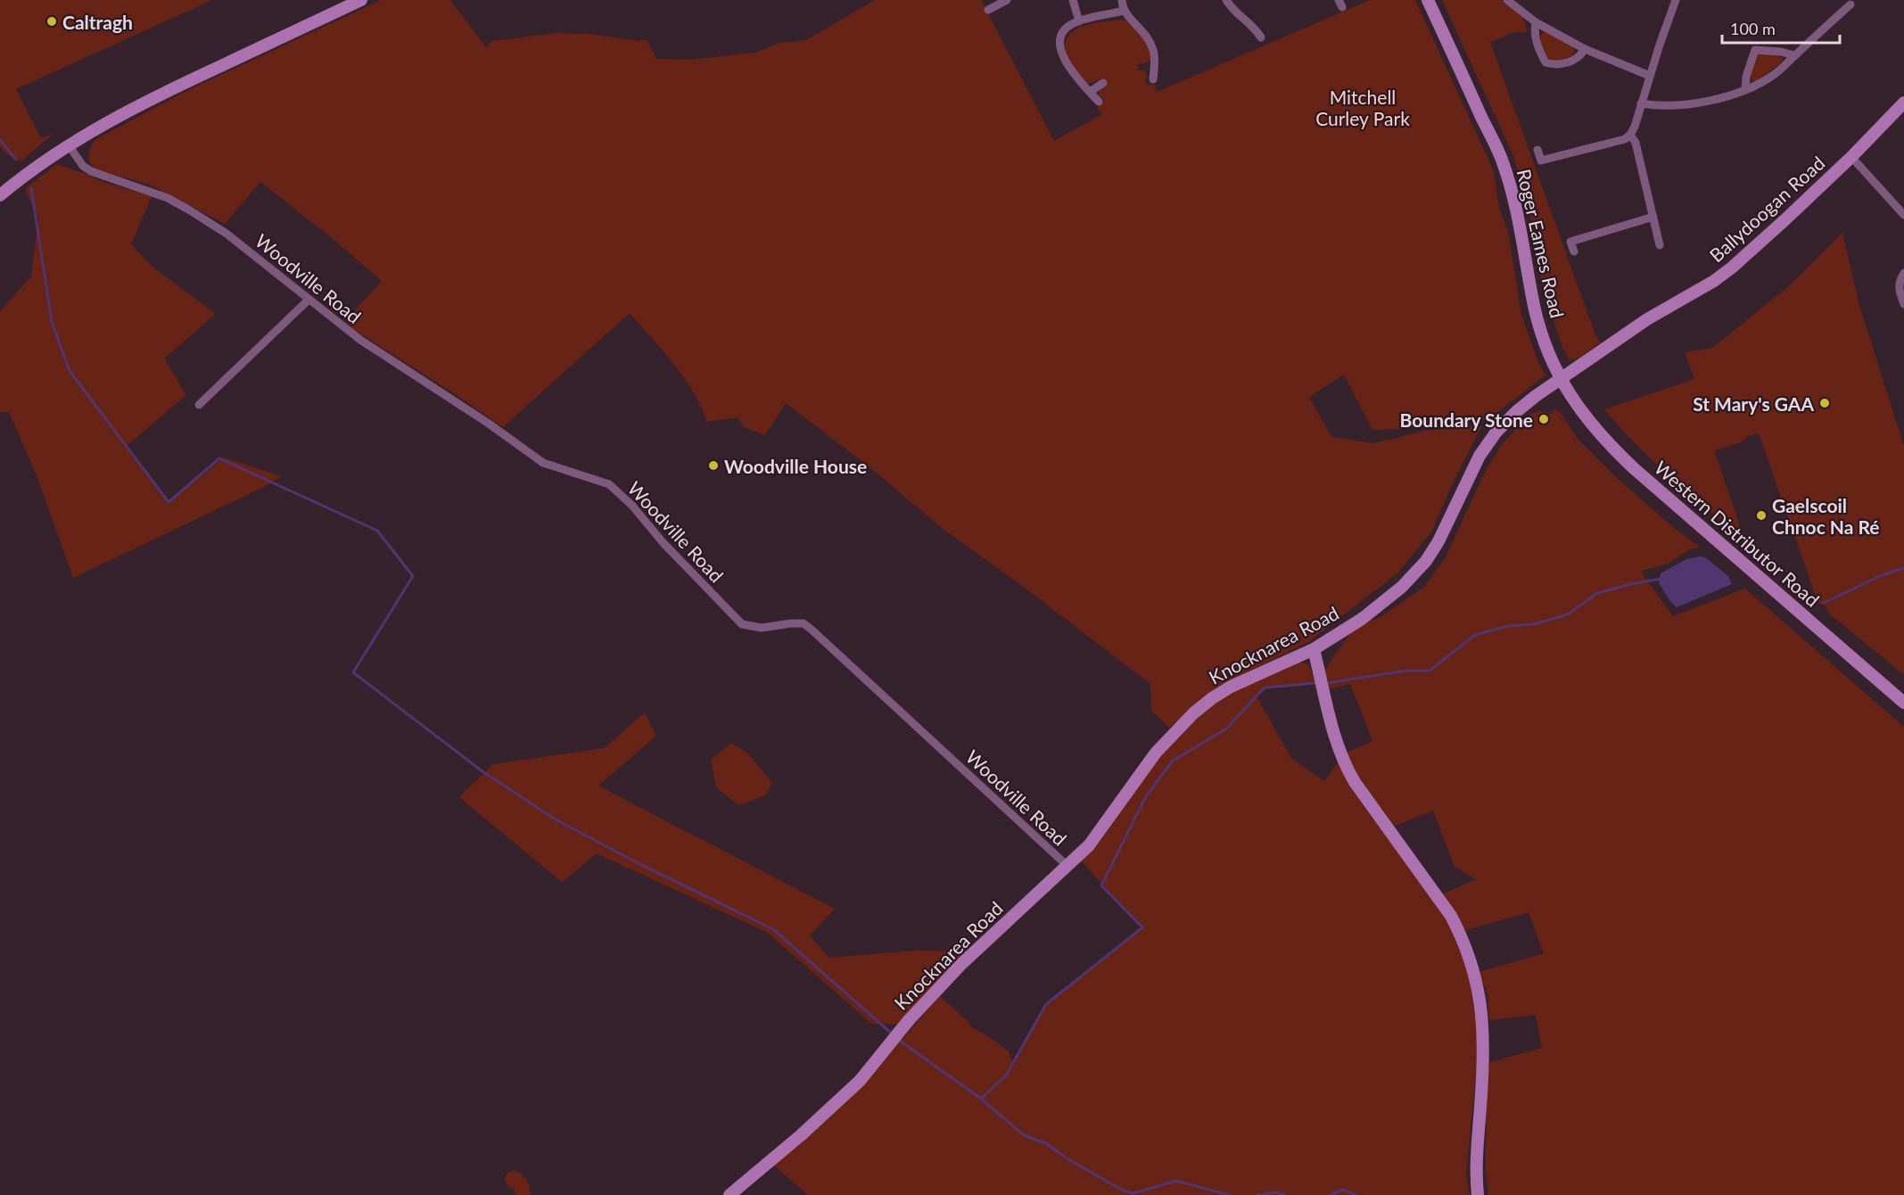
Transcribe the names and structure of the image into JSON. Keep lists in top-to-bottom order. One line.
{"streets":{"street":["Ballydoogan Road","Roger Eames Road","Woodville Road","Western Distributor Road","Knocknarea Road"]},"crossings":[["Ballydoogan Road","Roger Eames Road"],["Ballydoogan Road","Western Distributor Road"],["Ballydoogan Road","Knocknarea Road"],["Roger Eames Road","Western Distributor Road"],["Roger Eames Road","Knocknarea Road"],["Woodville Road","Knocknarea Road"],["Western Distributor Road","Knocknarea Road"]],"parks":["Mitchell Curley Park"],"places":["Caltragh","St Mary's GAA","Boundary Stone","Woodville House","Gaelscoil Chnoc Na Ré"],"scale_bar":"100 m"}
